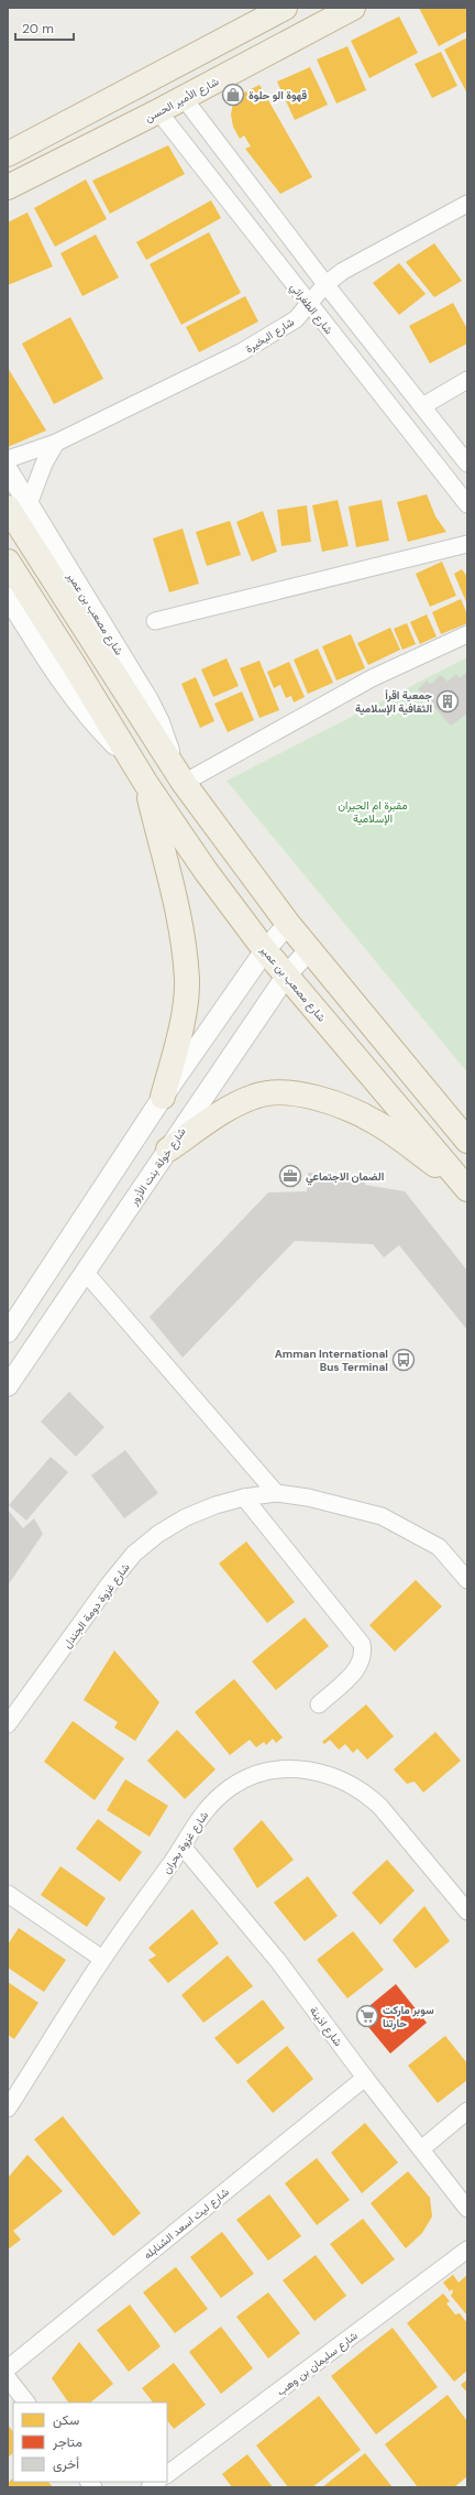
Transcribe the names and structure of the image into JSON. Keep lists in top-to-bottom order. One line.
{"streets":{"highway":["شارع الأمير الحسن","شارع مصعب بن عمير"],"street":["شارع الطغرائي","شارع البخيرة","شارع خولة بنت الأزور","شارع غزوة دومة الجندل","شارع غزوة بحران","شارع اذينة","شارع ليث اسعد الشنابله","شارع سليمان بن وهب"]},"crossings":[["شارع الأمير الحسن","شارع الطغرائي"],["شارع الطغرائي","شارع البخيرة"],["شارع مصعب بن عمير","شارع خولة بنت الأزور"],["شارع غزوة بحران","شارع اذينة"],["شارع اذينة","شارع ليث اسعد الشنابله"]],"parks":["مقبرة ام الحيران الإسلامية"],"places":{"shop":["قهوة الو حلوة"],"building":["جمعية اقرأ الثقافية الإسلامية"],"office":["الضمان الاجتماعي"],"bus stop":["Amman International Bus Terminal"],"supermarket":["سوبر ماركت حارتنا"]},"legend":["سكن","متاجر","أخرى"],"scale_bar":"20 m"}
